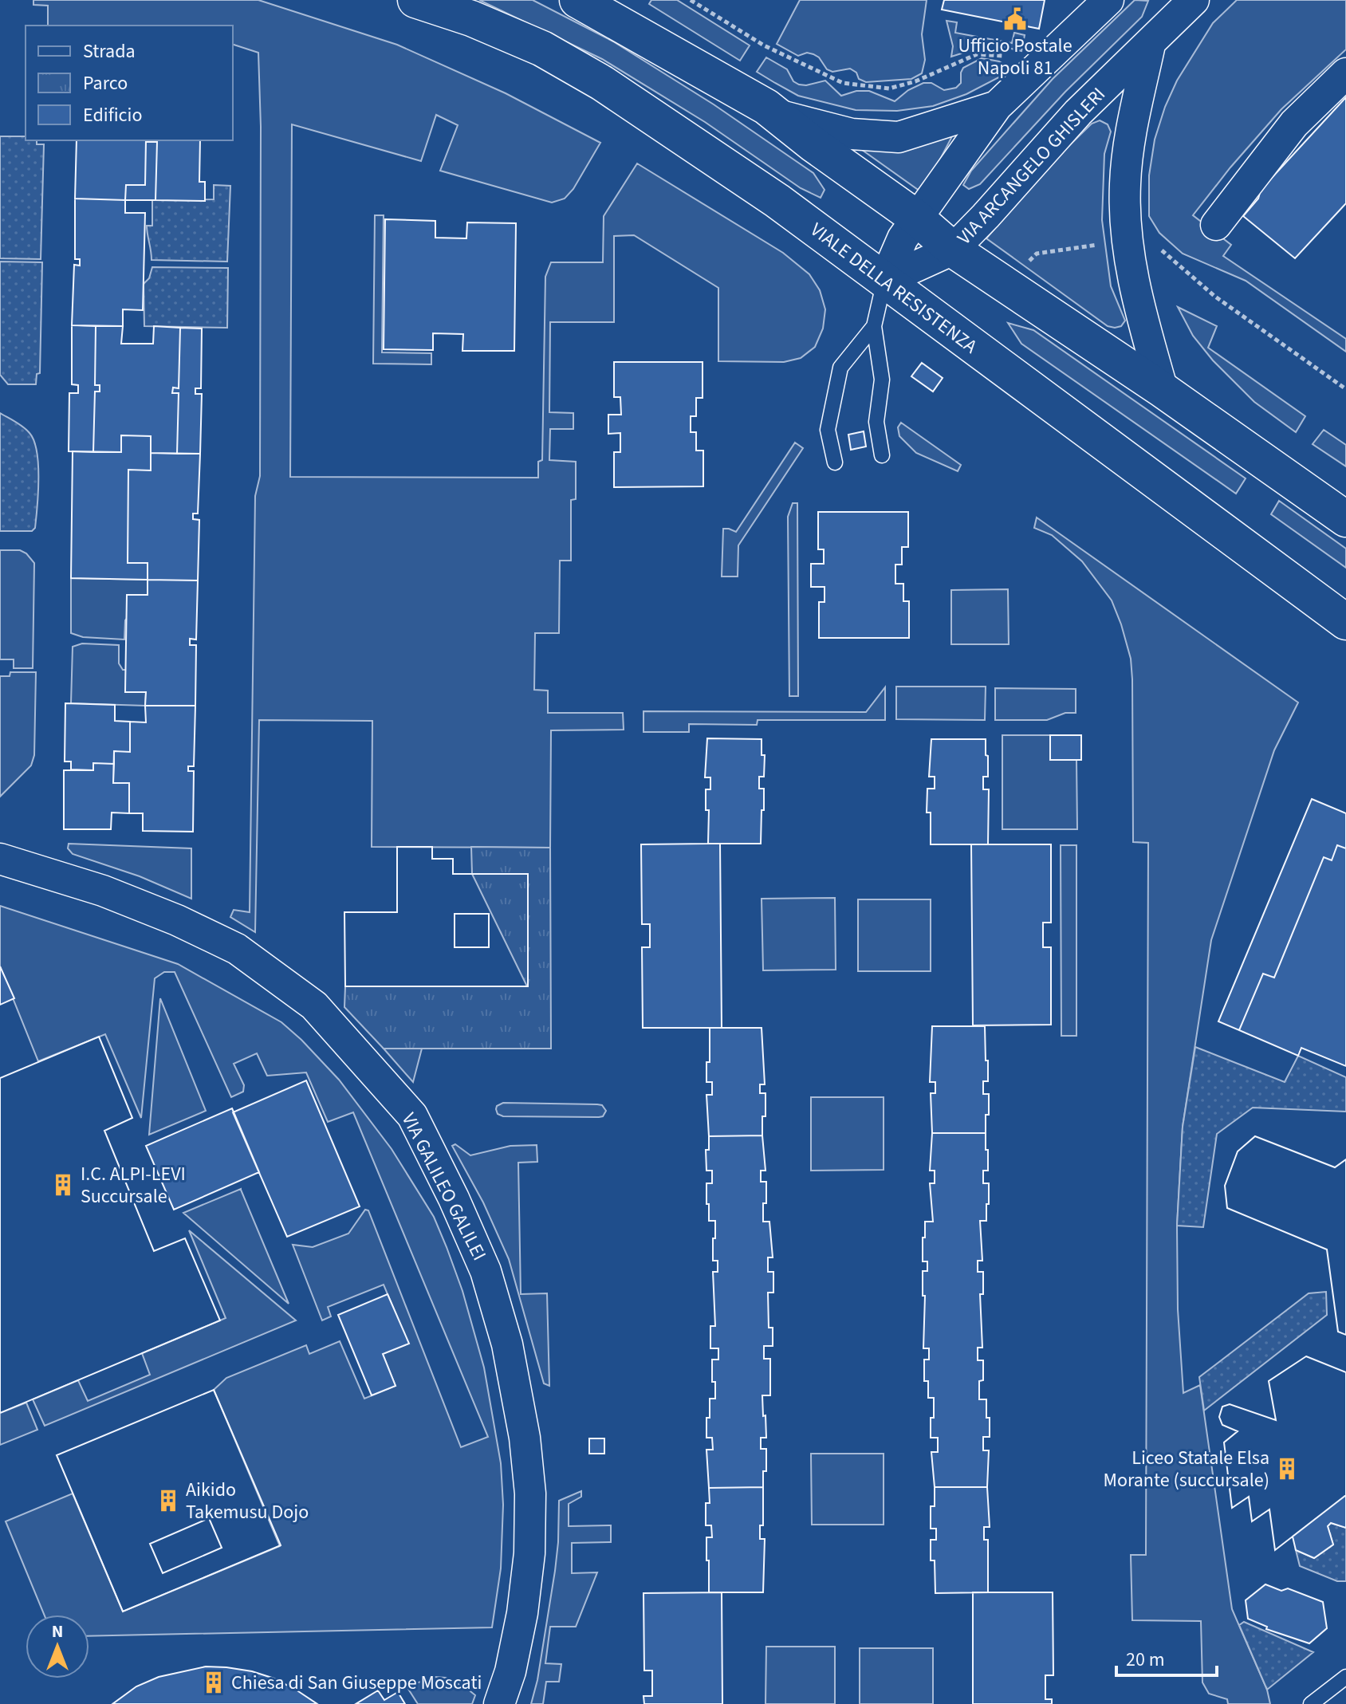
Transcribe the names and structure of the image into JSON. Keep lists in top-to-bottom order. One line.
{"streets":{"street":["VIA ARCANGELO GHISLERI","VIALE DELLA RESISTENZA","VIA GALILEO GALILEI"]},"crossings":[["VIA ARCANGELO GHISLERI","VIALE DELLA RESISTENZA"]],"places":{"public building":["Ufficio Postale Napoli 81"],"building":["I.C. ALPI-LEVI Succursale","Liceo Statale Elsa Morante (succursale)","Aikido Takemusu Dojo","Chiesa di San Giuseppe Moscati"]},"legend":["Strada","Parco","Edificio"],"scale_bar":"20 m","north":"top"}
